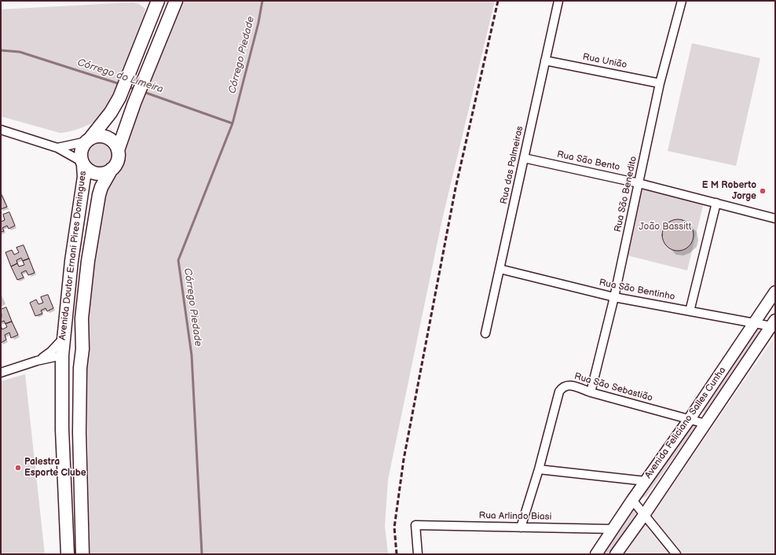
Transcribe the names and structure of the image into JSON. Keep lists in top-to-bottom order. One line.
{"streets":{"main road":["Avenida Doutor Ernani Pires Domingues","Avenida Feliciano Salles Cunha"],"street":["Rua União","Rua São Bento","Rua das Palmeiras","Rua São Benedito","Rua São Bentinho","Rua São Sebastião","Rua Arlindo Biasi"]},"crossings":[["Rua União","Rua das Palmeiras"],["Rua União","Rua São Benedito"],["Rua São Bento","Rua das Palmeiras"],["Rua São Bento","Rua São Benedito"],["Rua das Palmeiras","Rua São Bentinho"],["Rua São Benedito","Rua São Bentinho"],["Rua São Benedito","Rua São Sebastião"],["Rua São Bentinho","Avenida Feliciano Salles Cunha"],["Rua São Sebastião","Avenida Feliciano Salles Cunha"],["Avenida Feliciano Salles Cunha","Rua Arlindo Biasi"]],"water":["Córrego Piedade","Córrego do Limeira"],"parks":["João Bassitt"],"places":["E M Roberto Jorge","Palestra Esporte Clube"]}
